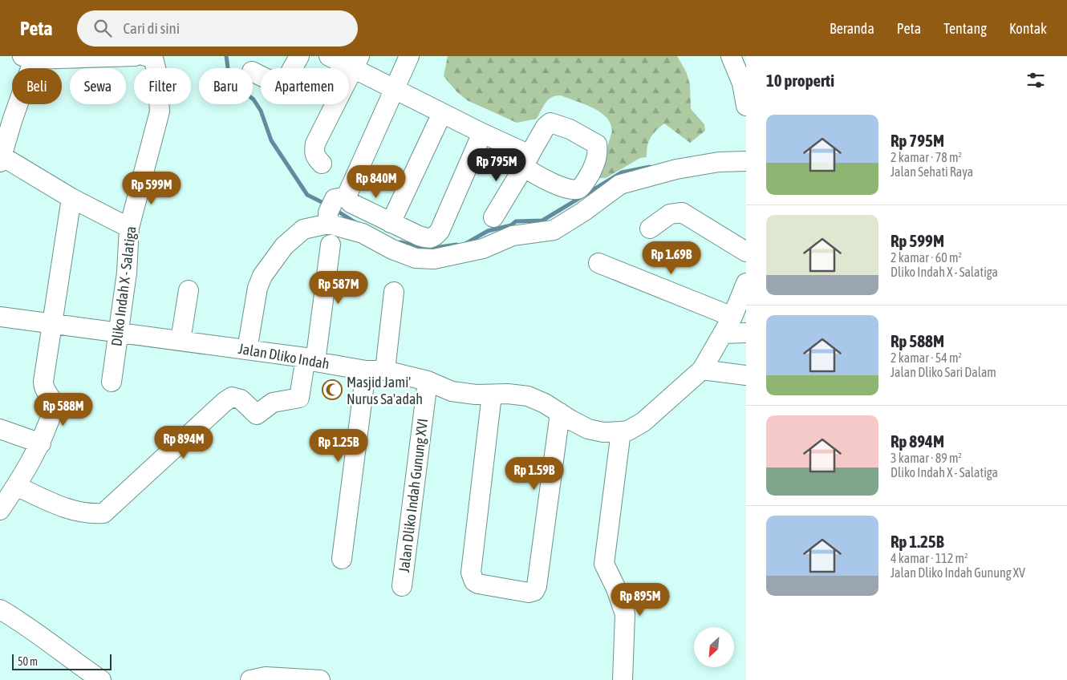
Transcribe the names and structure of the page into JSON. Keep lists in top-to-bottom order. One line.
{"streets":{"street":["Dliko Indah X - Salatiga","Jalan Dliko Indah","Jalan Dliko Indah Gunung XVI"]},"crossings":[["Dliko Indah X - Salatiga","Jalan Dliko Indah"],["Jalan Dliko Indah","Jalan Dliko Indah Gunung XVI"]],"places":{"mosque":["Masjid Jami' Nurus Sa'adah"]},"scale_bar":"50 m","north":"bottom left","page":{"header":"Peta","search":"Cari di sini","nav":["Beranda","Peta","Tentang","Kontak"],"heading":"10 properti","chip":["Beli","Sewa","Filter","Baru","Apartemen"],"list":[{"name":"Rp 795M","note":"2 kamar · 78 m² · Jalan Sehati Raya"},{"name":"Rp 599M","note":"2 kamar · 60 m² · Dliko Indah X - Salatiga"},{"name":"Rp 588M","note":"2 kamar · 54 m² · Jalan Dliko Sari Dalam"},{"name":"Rp 894M","note":"3 kamar · 89 m² · Dliko Indah X - Salatiga"},{"name":"Rp 1.25B","note":"4 kamar · 112 m² · Jalan Dliko Indah Gunung XV"}],"price":["Rp 795M","Rp 840M","Rp 599M","Rp 1.69B","Rp 587M","Rp 588M","Rp 894M","Rp 1.25B","Rp 1.59B","Rp 895M"],"scale":"50 m"}}
